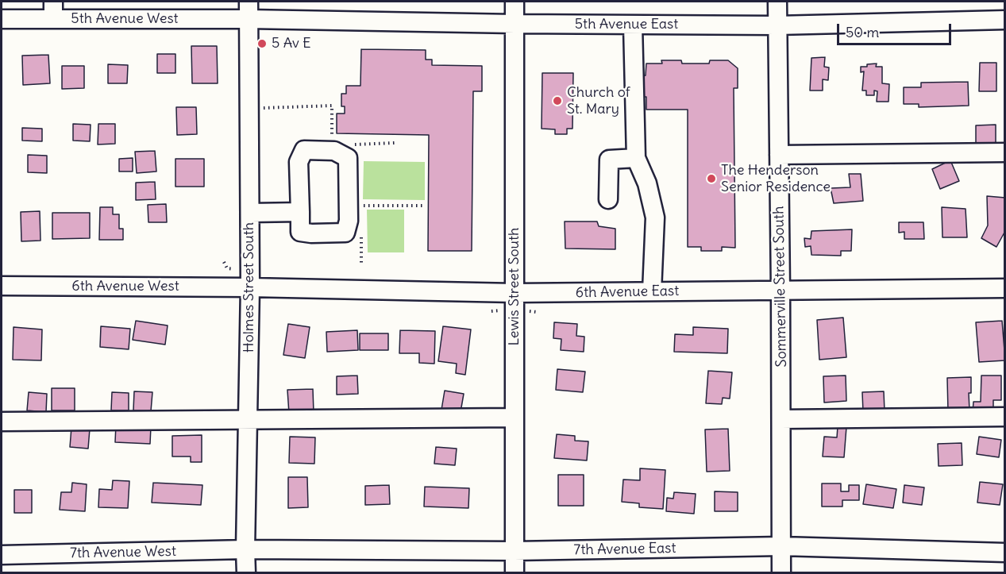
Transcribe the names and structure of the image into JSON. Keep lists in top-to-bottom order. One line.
{"streets":{"street":["5th Avenue West","5th Avenue East","6th Avenue West","Lewis Street South","Sommerville Street South","Holmes Street South","6th Avenue East","7th Avenue East","7th Avenue West"]},"crossings":[["5th Avenue West","5th Avenue East"],["5th Avenue West","Holmes Street South"],["5th Avenue East","Lewis Street South"],["5th Avenue East","Sommerville Street South"],["5th Avenue East","Holmes Street South"],["6th Avenue West","Holmes Street South"],["6th Avenue West","6th Avenue East"],["Lewis Street South","6th Avenue East"],["Lewis Street South","7th Avenue East"],["Sommerville Street South","6th Avenue East"],["Sommerville Street South","7th Avenue East"],["Holmes Street South","6th Avenue East"],["Holmes Street South","7th Avenue East"],["Holmes Street South","7th Avenue West"],["7th Avenue East","7th Avenue West"]],"places":["5 Av E","Church of St. Mary","The Henderson Senior Residence"],"scale_bar":"50 m"}
